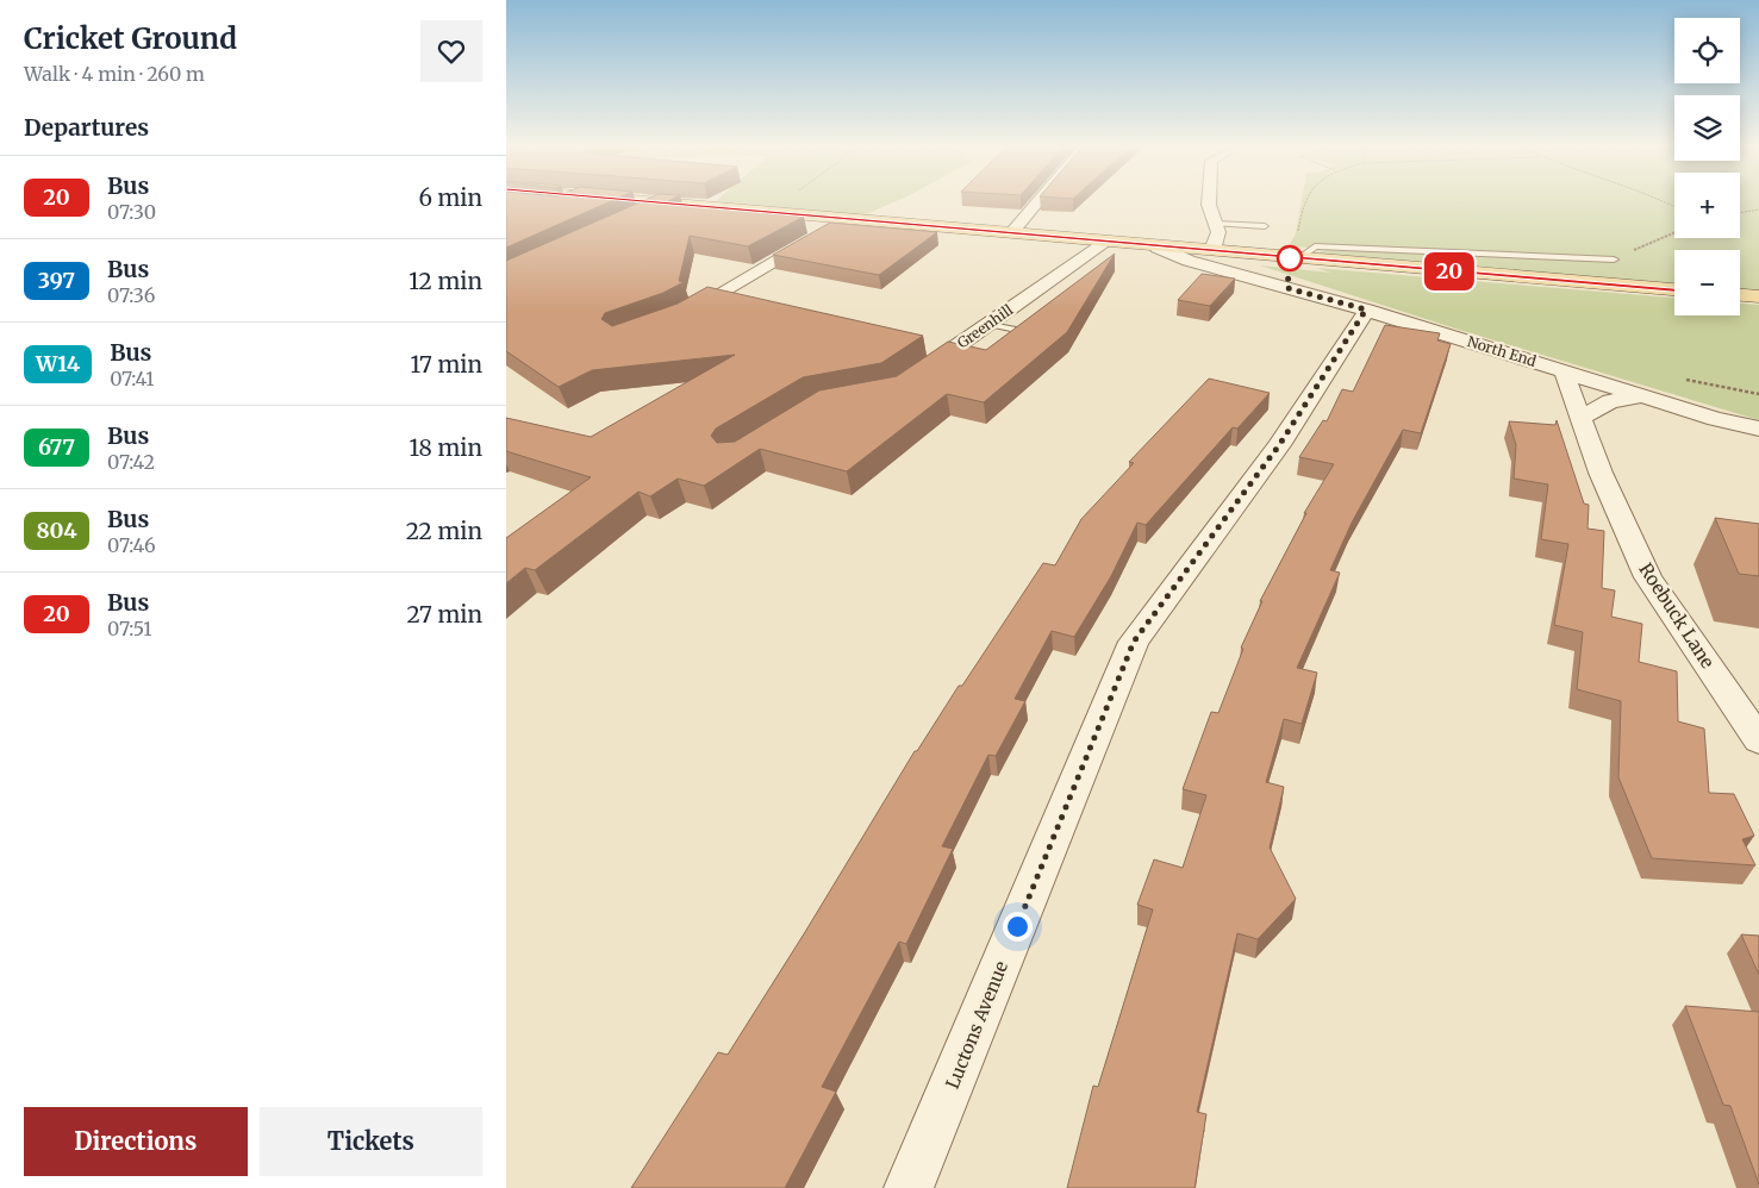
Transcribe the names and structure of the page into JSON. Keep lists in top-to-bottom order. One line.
{"streets":{"street":["Greenhill","North End","Roebuck Lane","Luctons Avenue"]},"crossings":[["North End","Roebuck Lane"],["North End","Luctons Avenue"]],"lines":["bus line 20"],"page":{"heading":[["Cricket Ground","Walk · 4 min · 260 m"],"Departures"],"on_map":"20","map_buttons":["+","−"],"list":[{"mark":"20","name":"Bus","note":"07:30","value":"6 min"},{"mark":"397","name":"Bus","note":"07:36","value":"12 min"},{"mark":"W14","name":"Bus","note":"07:41","value":"17 min"},{"mark":"677","name":"Bus","note":"07:42","value":"18 min"},{"mark":"804","name":"Bus","note":"07:46","value":"22 min"},{"mark":"20","name":"Bus","note":"07:51","value":"27 min"}],"buttons":["Directions","Tickets"]}}
